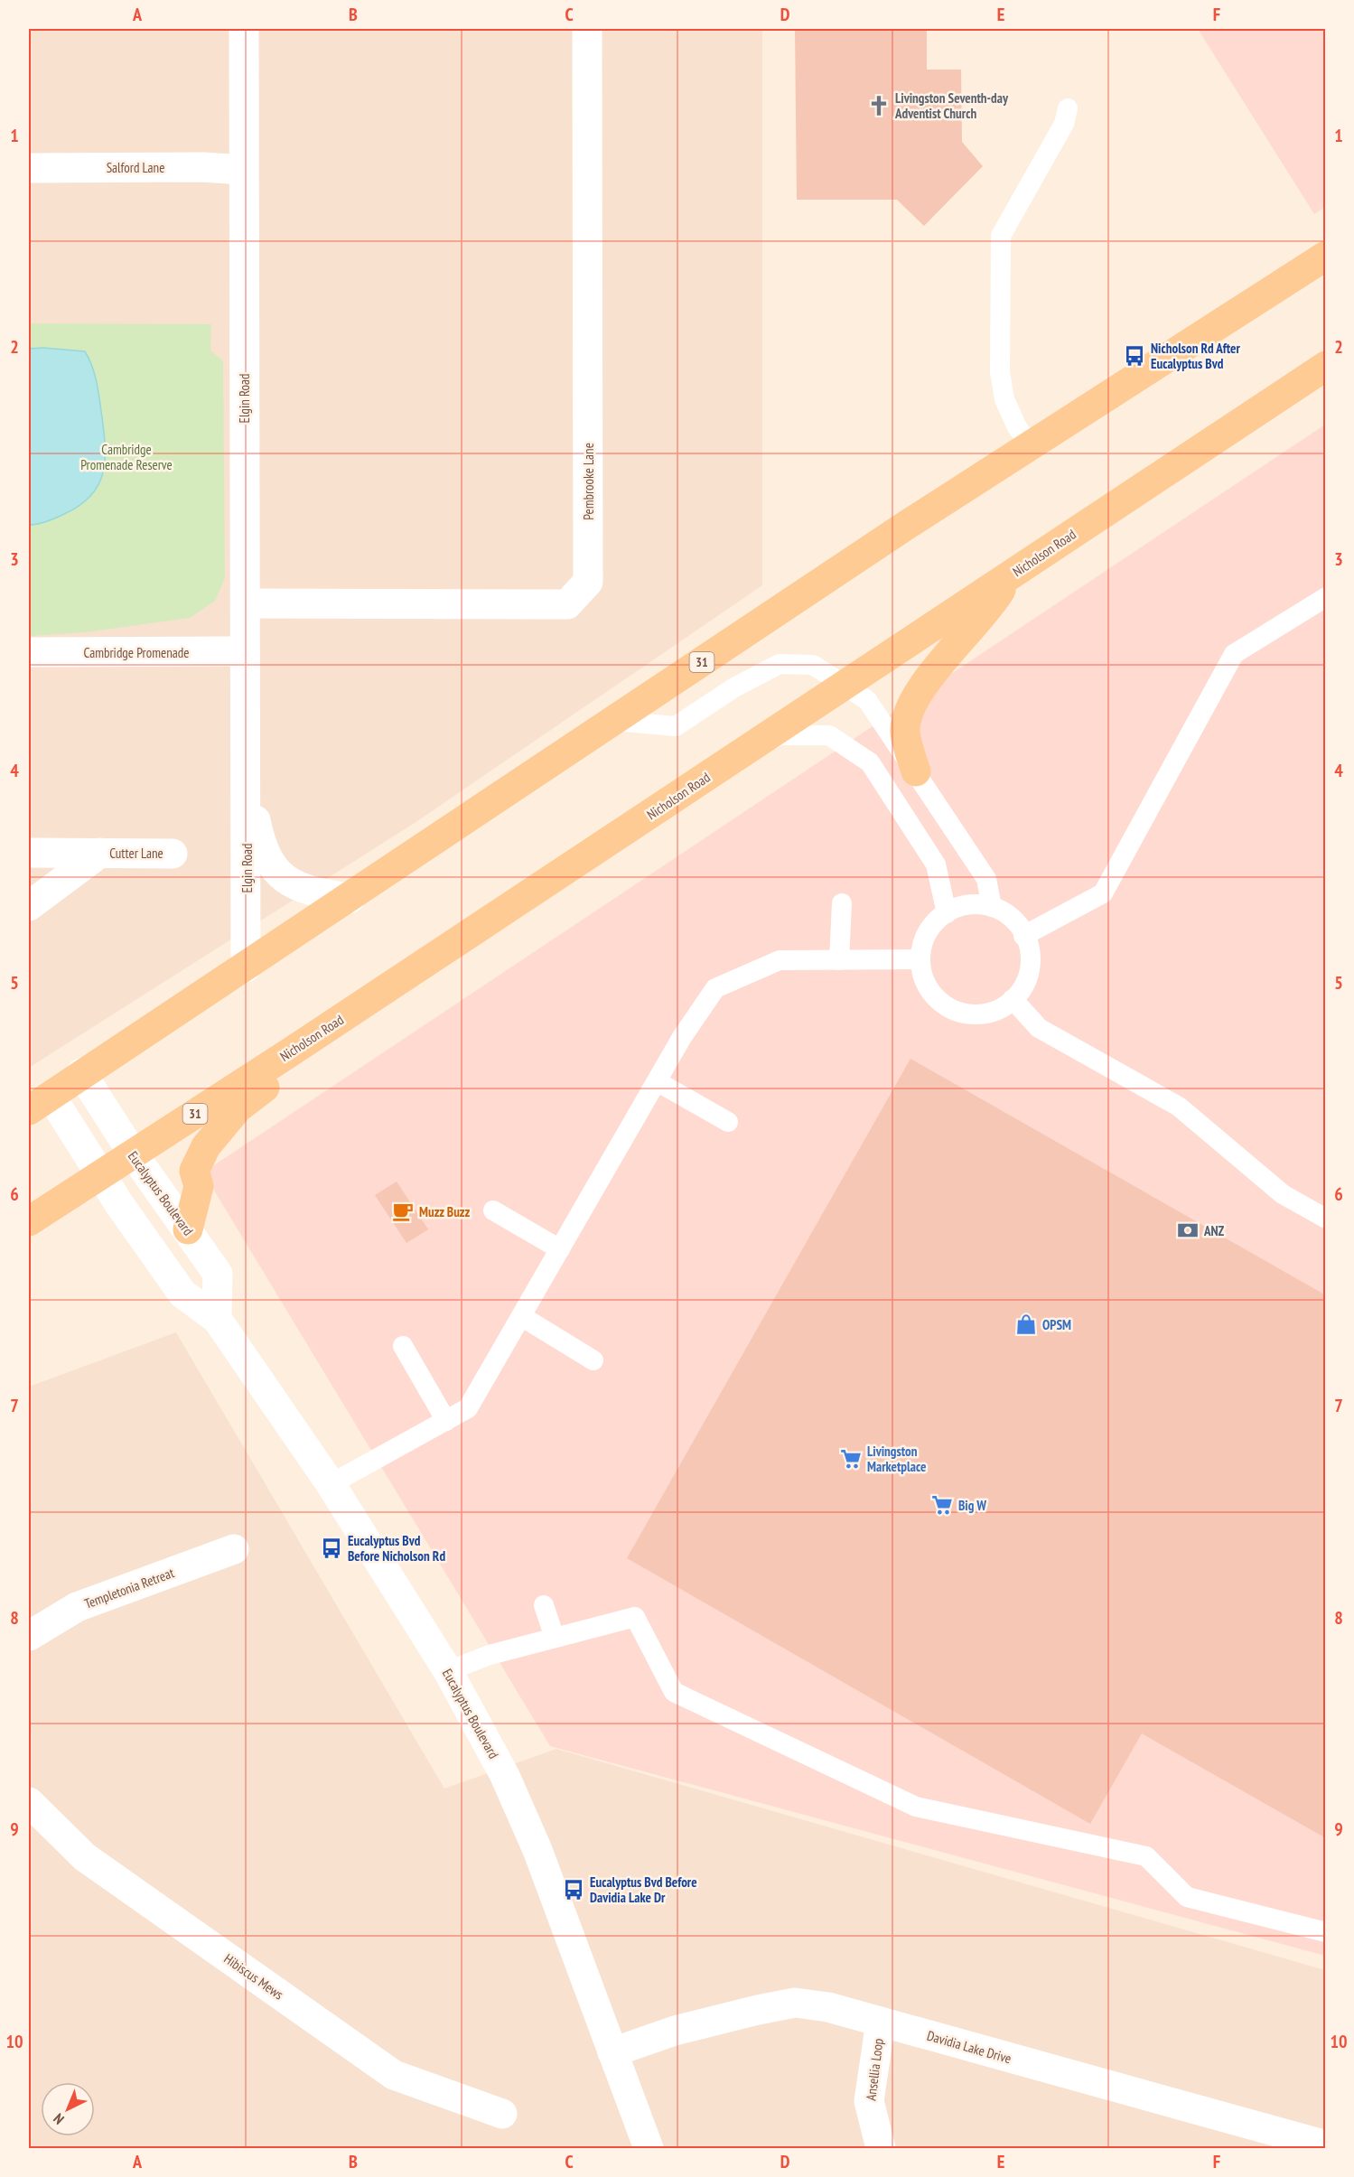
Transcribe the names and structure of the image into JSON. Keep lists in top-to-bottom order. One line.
{"streets":{"main road":["Nicholson Road","31"],"street":["Salford Lane","Elgin Road","Pembrooke Lane","Cambridge Promenade","Cutter Lane","Eucalyptus Boulevard","Templetonia Retreat","Hibiscus Mews","Davidia Lake Drive","Ansellia Loop"]},"crossings":[["Salford Lane","Elgin Road"],["Elgin Road","Pembrooke Lane"],["Elgin Road","Cambridge Promenade"],["Elgin Road","31"],["Nicholson Road","Eucalyptus Boulevard"],["31","Eucalyptus Boulevard"],["Eucalyptus Boulevard","Davidia Lake Drive"],["Davidia Lake Drive","Ansellia Loop"]],"parks":["Cambridge Promenade Reserve"],"places":{"church":["Livingston Seventh-day Adventist Church"],"bus stop":["Nicholson Rd After Eucalyptus Bvd","Eucalyptus Bvd Before Nicholson Rd","Eucalyptus Bvd Before Davidia Lake Dr"],"cafe":["Muzz Buzz"],"bank":["ANZ"],"shop":["OPSM"],"supermarket":["Livingston Marketplace","Big W"]},"north":"bottom left","grid":{"columns":["A","B","C","D","E","F"],"rows":["1","2","3","4","5","6","7","8","9","10"]}}
